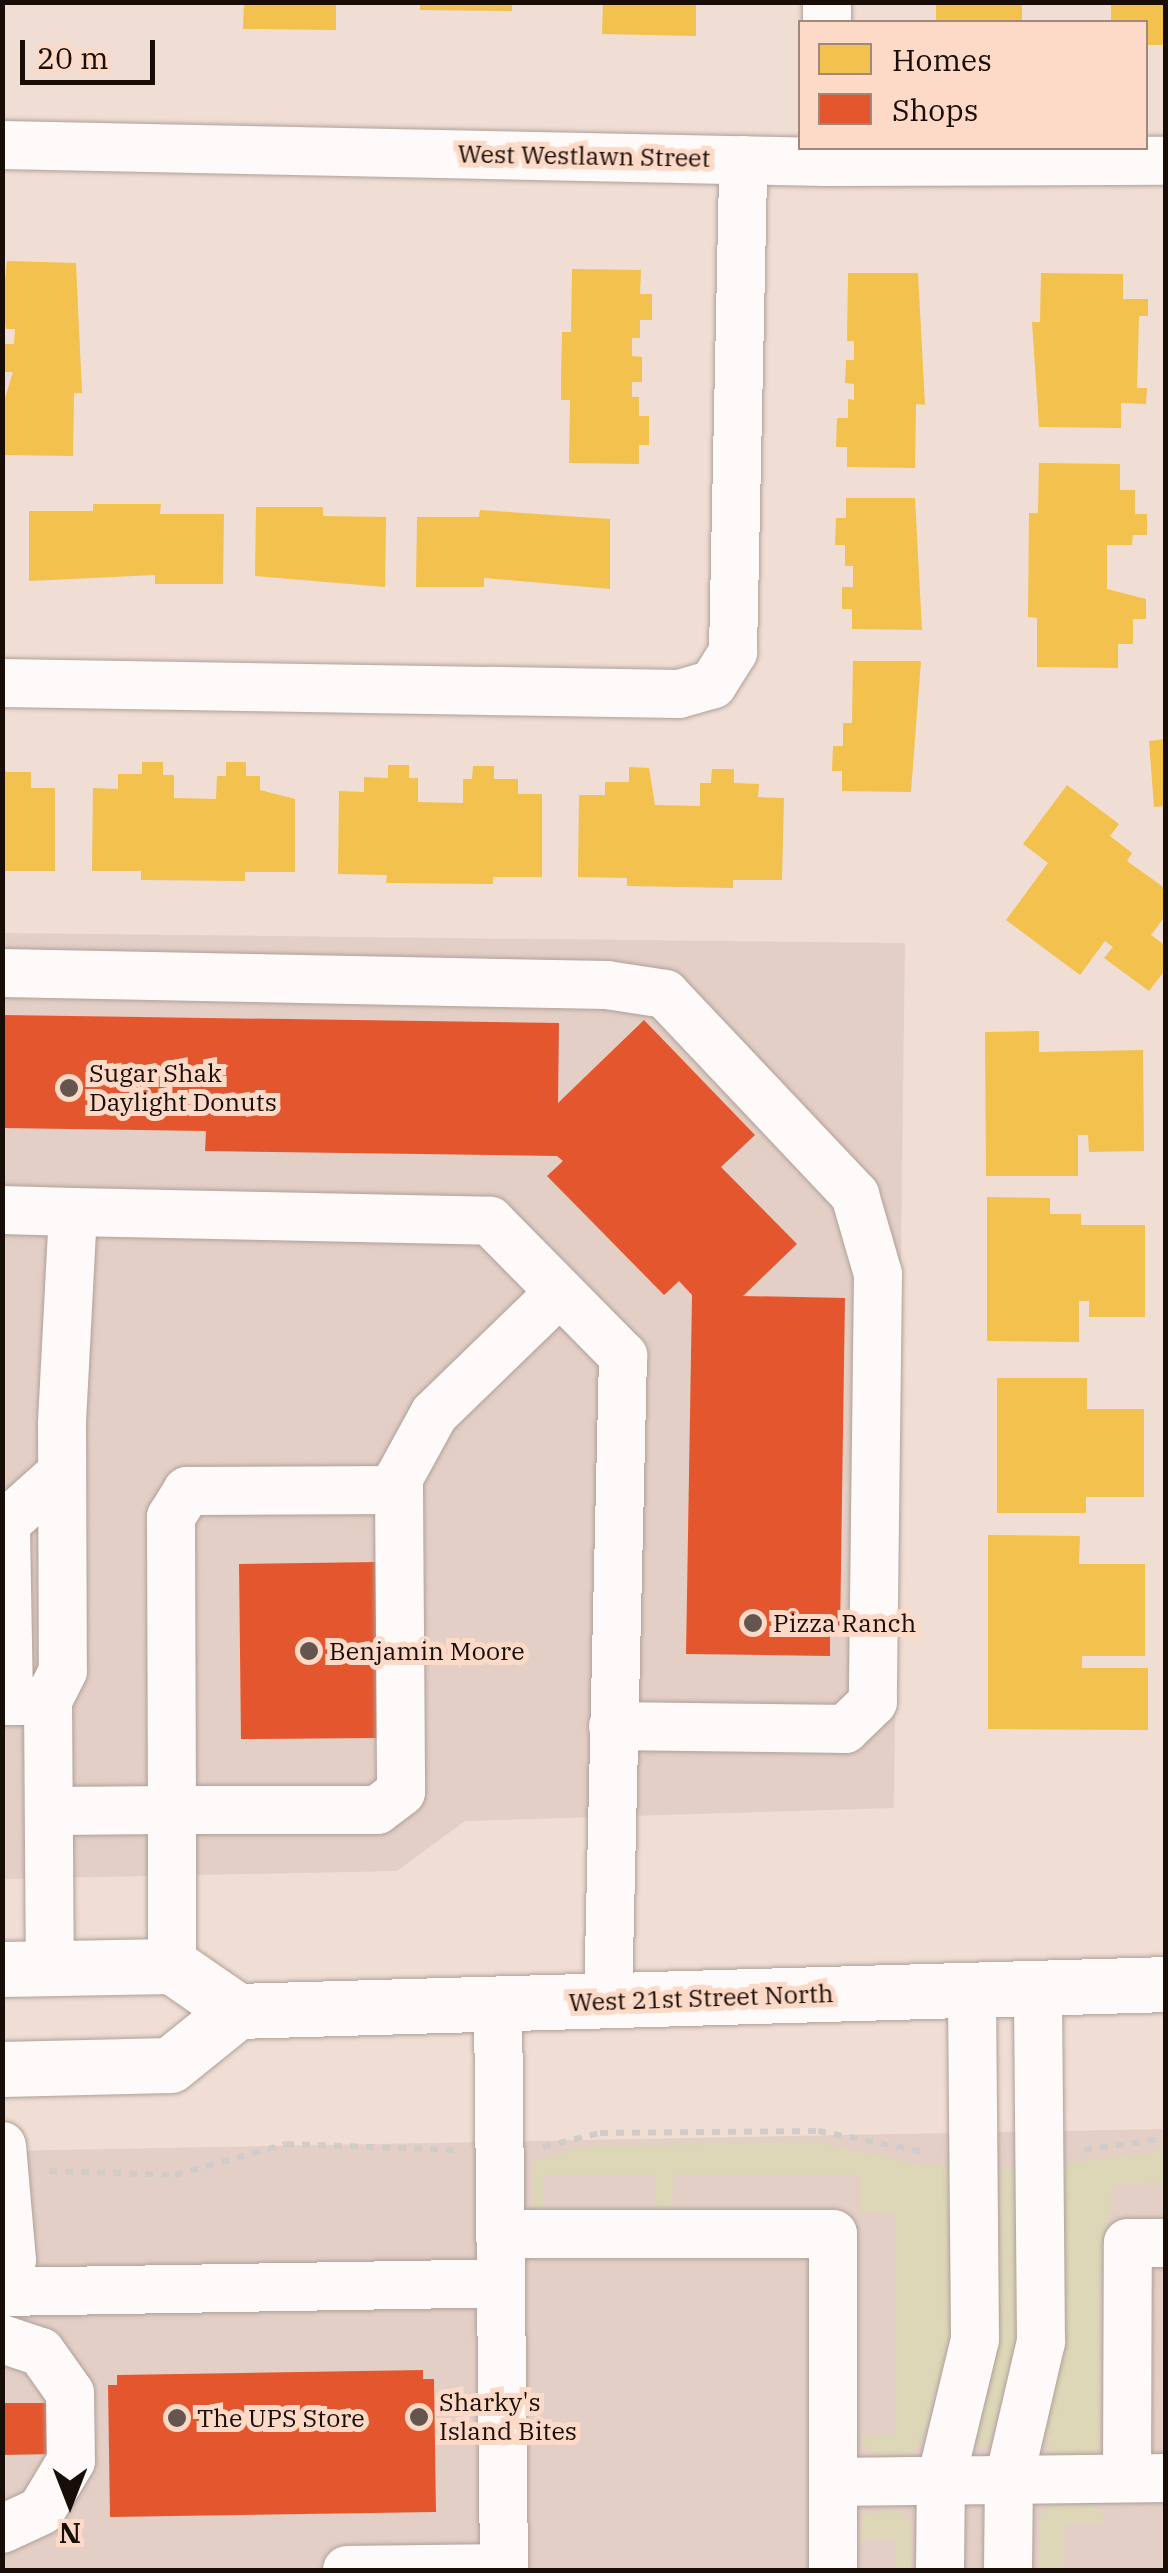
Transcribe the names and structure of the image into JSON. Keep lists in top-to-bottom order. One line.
{"streets":{"main road":["West 21st Street North"],"street":["West Westlawn Street"]},"places":["Sugar Shak Daylight Donuts","Pizza Ranch","Benjamin Moore","Sharky's Island Bites","The UPS Store"],"legend":["Homes","Shops"],"scale_bar":"20 m","north":"bottom"}
